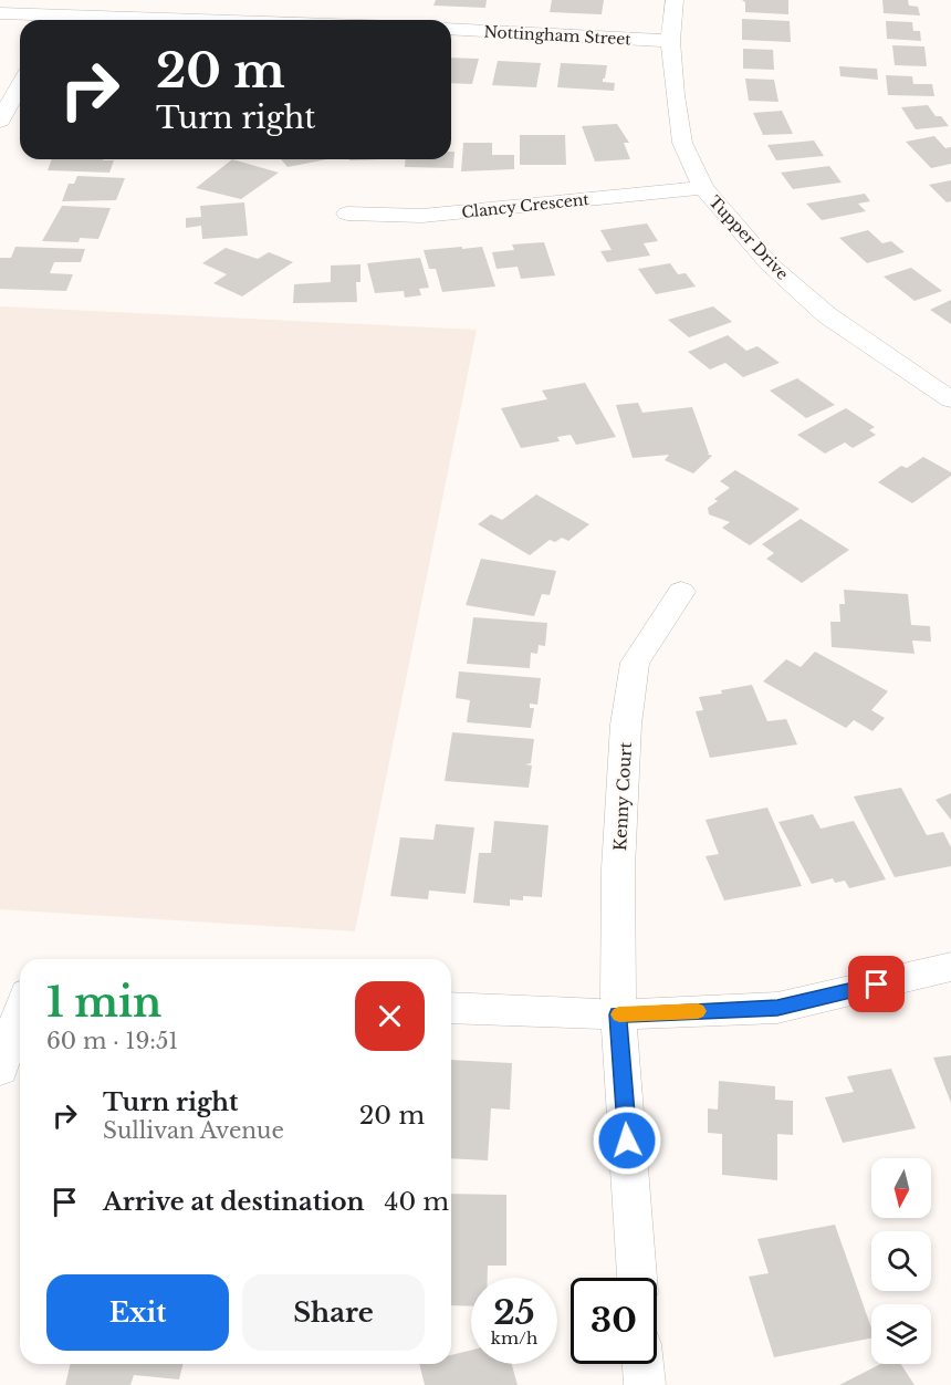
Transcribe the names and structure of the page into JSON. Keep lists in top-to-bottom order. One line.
{"streets":{"street":["Nottingham Street","Clancy Crescent","Tupper Drive","Kenny Court"]},"crossings":[["Nottingham Street","Tupper Drive"],["Clancy Crescent","Tupper Drive"]],"north":"bottom","page":{"turn":["20 m","Turn right"],"heading":["1 min","60 m · 19:51"],"list":[{"name":"Turn right","note":"Sullivan Avenue","value":"20 m"},{"name":"Arrive at destination","value":"40 m"}],"buttons":["Exit","Share"],"speed":"25 km/h","limit":"30"}}
